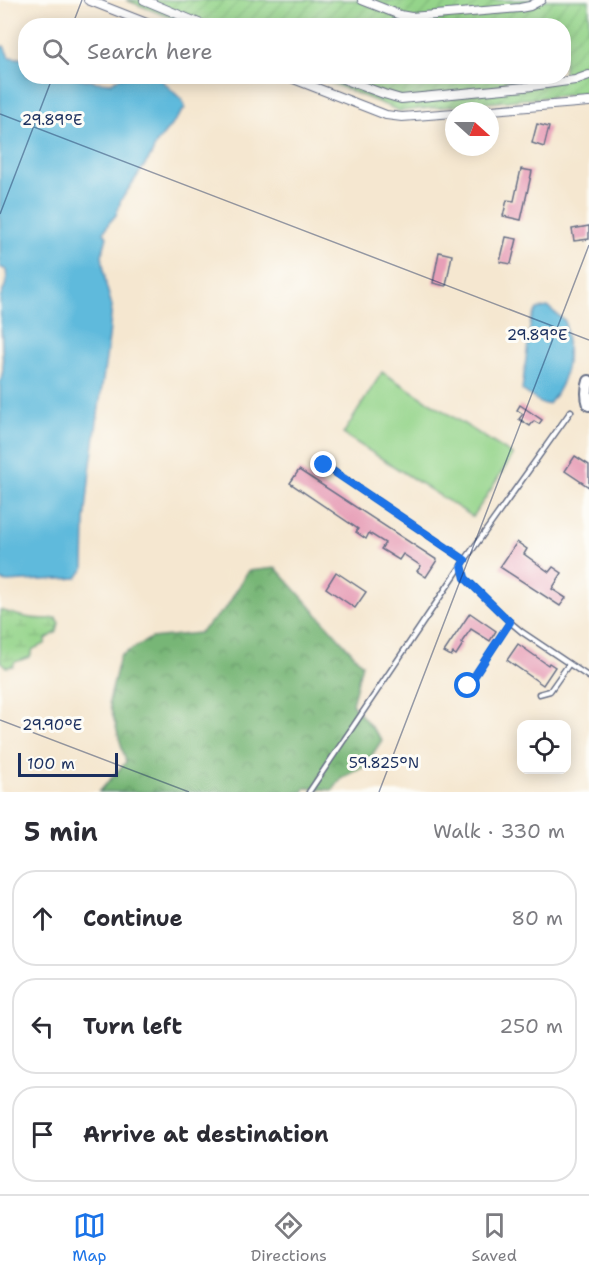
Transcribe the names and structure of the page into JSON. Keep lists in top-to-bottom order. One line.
{"scale_bar":"100 m","north":"right","page":{"search":"Search here","scale":"100 m","heading":["5 min","Walk · 330 m"],"list":[["Continue","80 m"],["Turn left","250 m"],"Arrive at destination"],"nav":["Map","Directions","Saved"]},"coordinates":["29.89°E","29.90°E","59.825°N"]}
